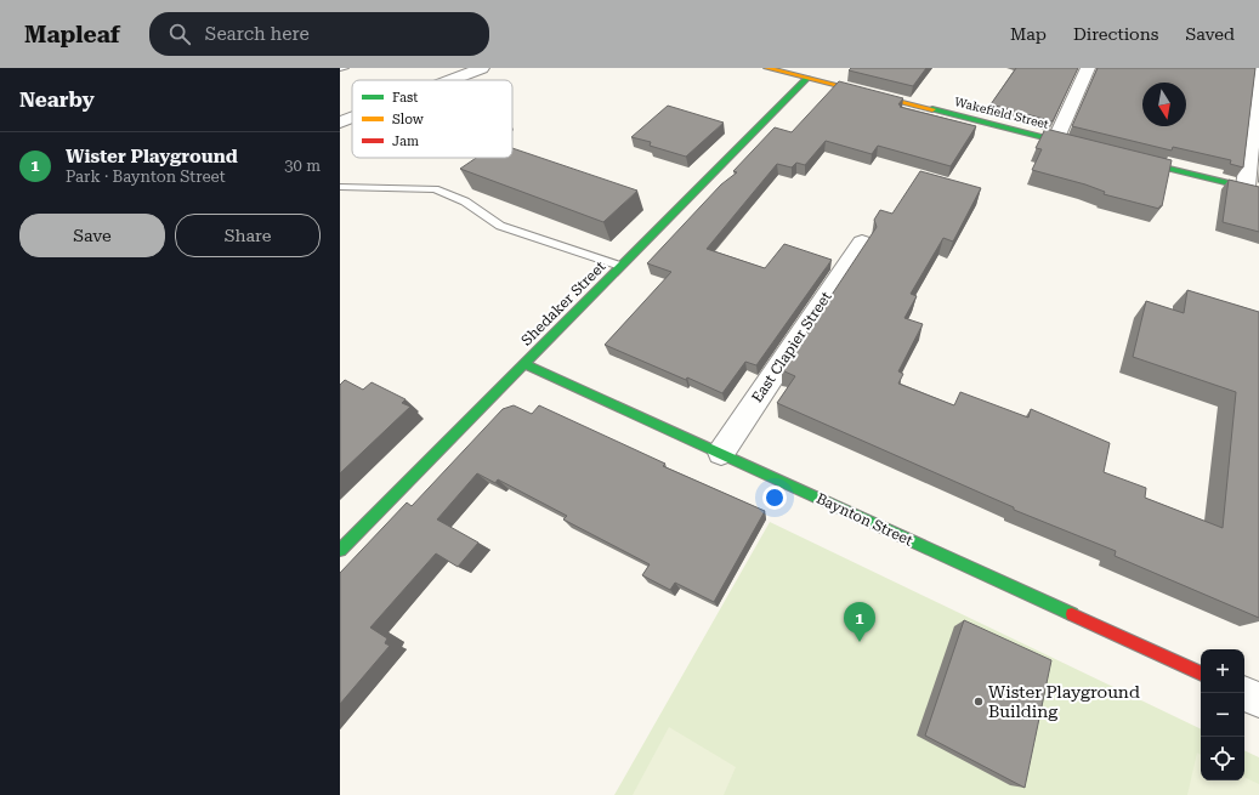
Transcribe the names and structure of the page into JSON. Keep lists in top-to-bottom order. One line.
{"streets":{"street":["Wakefield Street","Shedaker Street","East Clapier Street","Baynton Street"]},"crossings":[["Wakefield Street","Shedaker Street"],["Shedaker Street","Baynton Street"],["East Clapier Street","Baynton Street"]],"places":["Wister Playground Building"],"legend":["Fast","Slow","Jam"],"north":"bottom","page":{"header":"Mapleaf","search":"Search here","nav":["Map","Directions","Saved"],"heading":"Nearby","list":[{"mark":"1","name":"Wister Playground","note":"Park · Baynton Street","value":"30 m"}],"buttons":["Save","Share"],"pins":"1","map_buttons":["+","−"]}}
